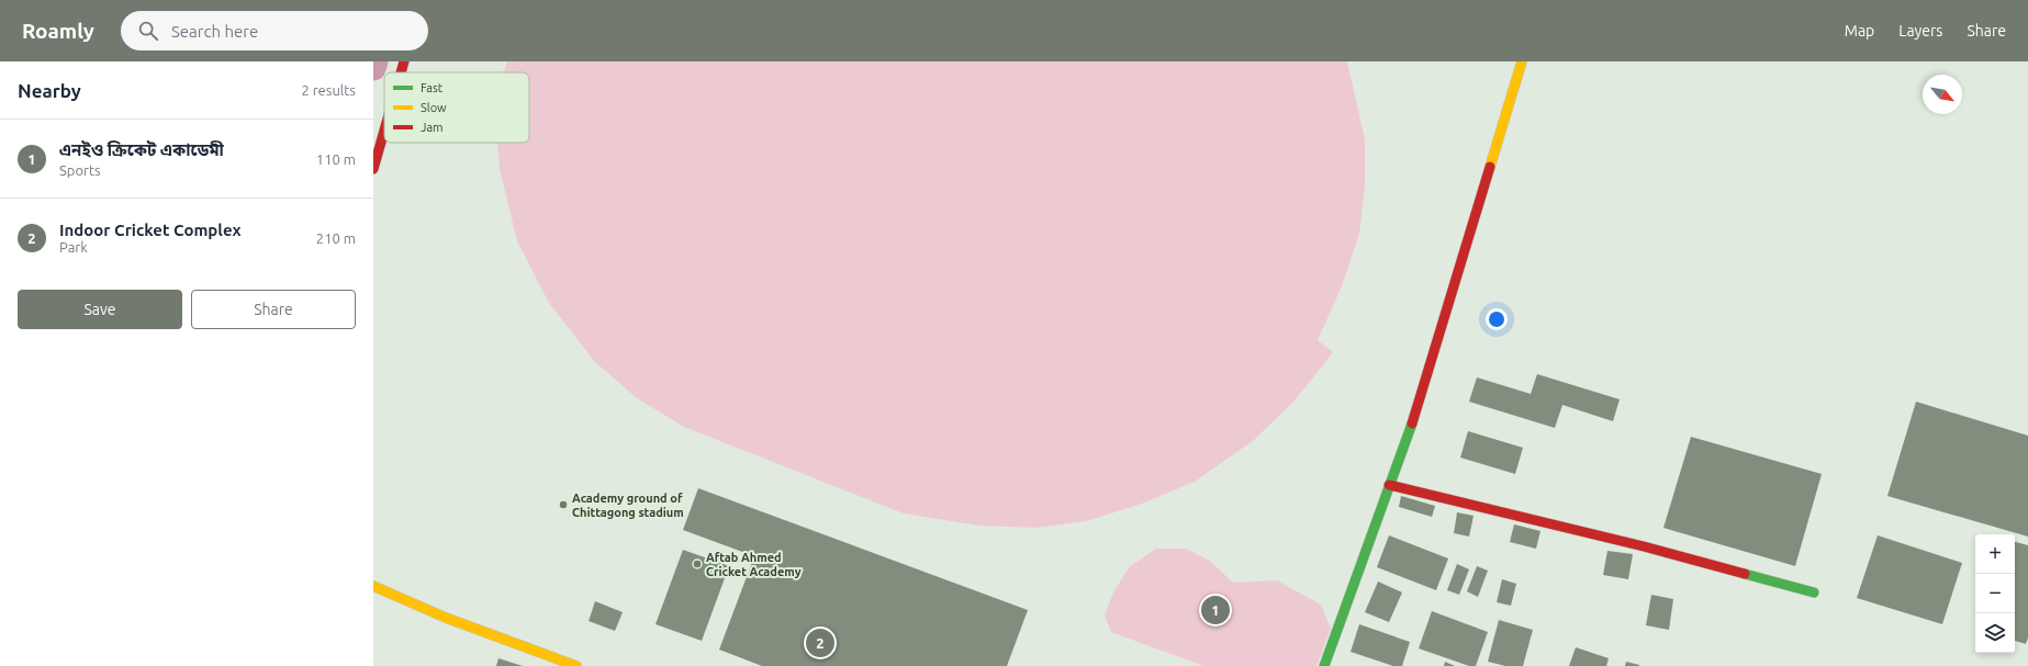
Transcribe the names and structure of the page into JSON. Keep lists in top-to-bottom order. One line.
{"places":["Academy ground of Chittagong stadium","Aftab Ahmed Cricket Academy"],"legend":["Fast","Slow","Jam"],"north":"bottom right","page":{"header":"Roamly","search":"Search here","nav":["Map","Layers","Share"],"heading":["Nearby","2 results"],"list":[{"mark":"1","name":"এনইও ক্রিকেট একাডেমী","note":"Sports","value":"110 m"},{"mark":"2","name":"Indoor Cricket Complex","note":"Park","value":"210 m"}],"buttons":["Save","Share"],"map_buttons":["+","−"],"pins":["1","2"]}}
